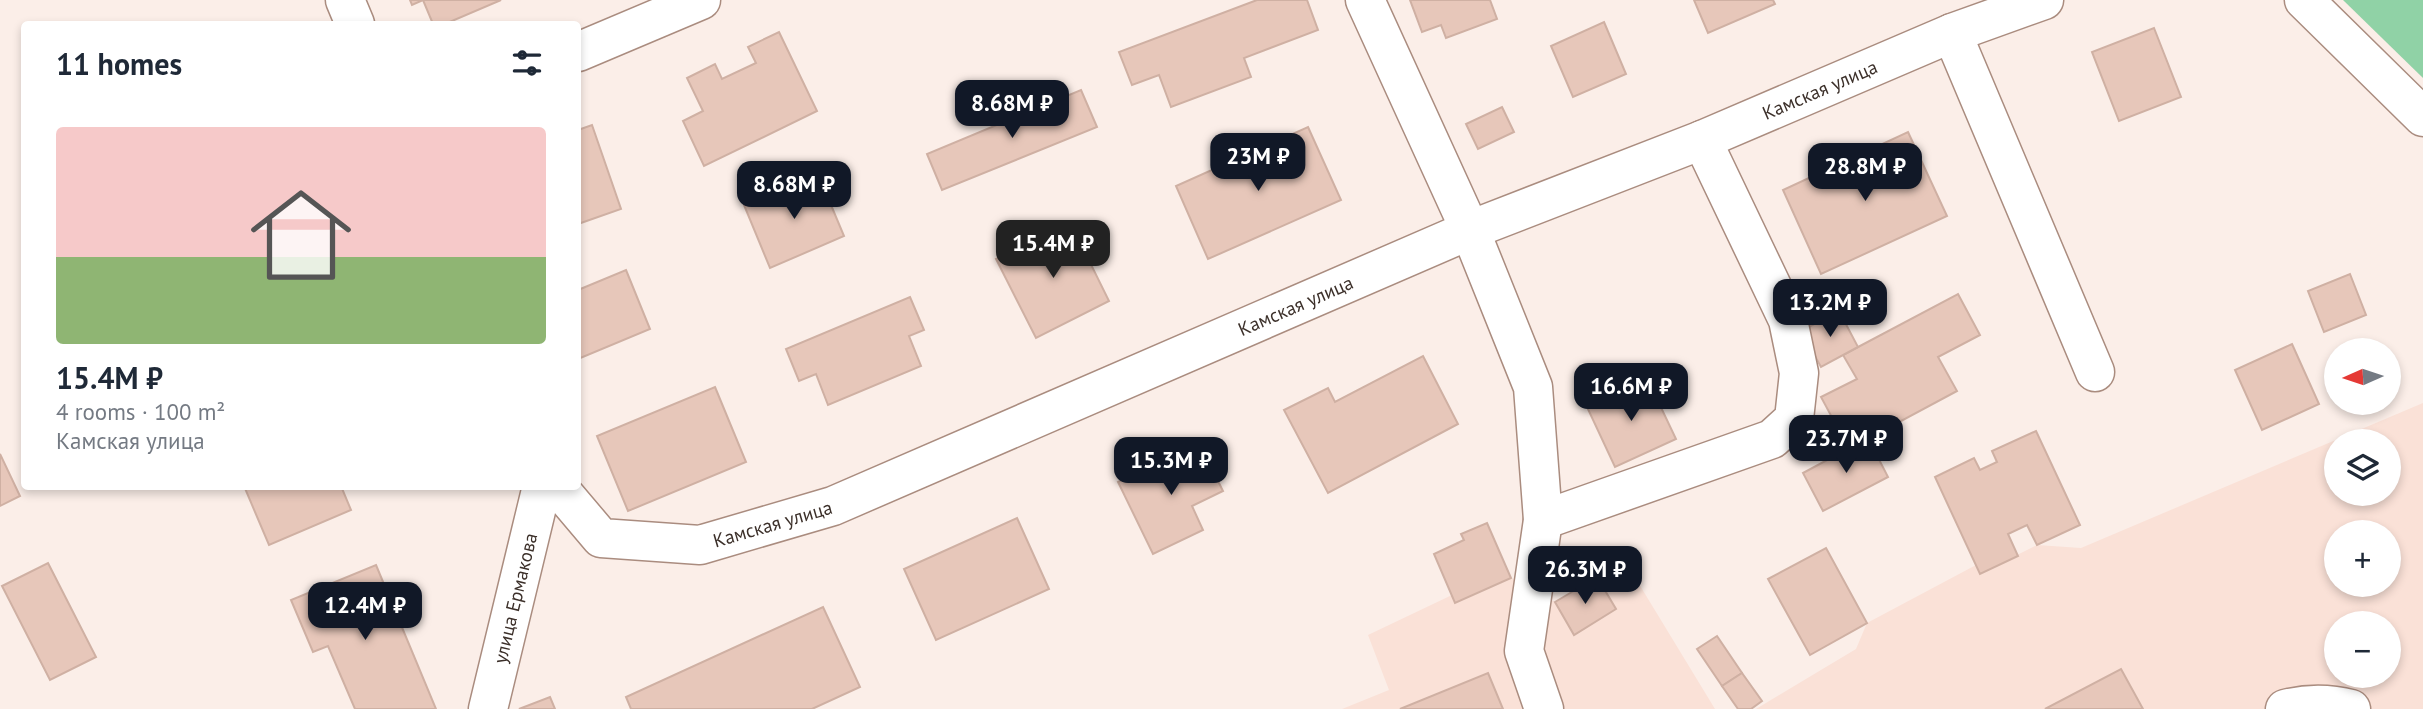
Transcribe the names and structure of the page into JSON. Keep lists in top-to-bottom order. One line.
{"streets":{"street":["Камская улица","улица Ермакова"]},"north":"left","page":{"heading":"11 homes","price":["8.68M ₽","23M ₽","28.8M ₽","8.68M ₽","15.4M ₽","13.2M ₽","16.6M ₽","23.7M ₽","15.3M ₽","26.3M ₽","12.4M ₽"],"list":[{"name":"15.4M ₽","note":"4 rooms · 100 m² · Камская улица"}],"map_buttons":["+","−"]}}
